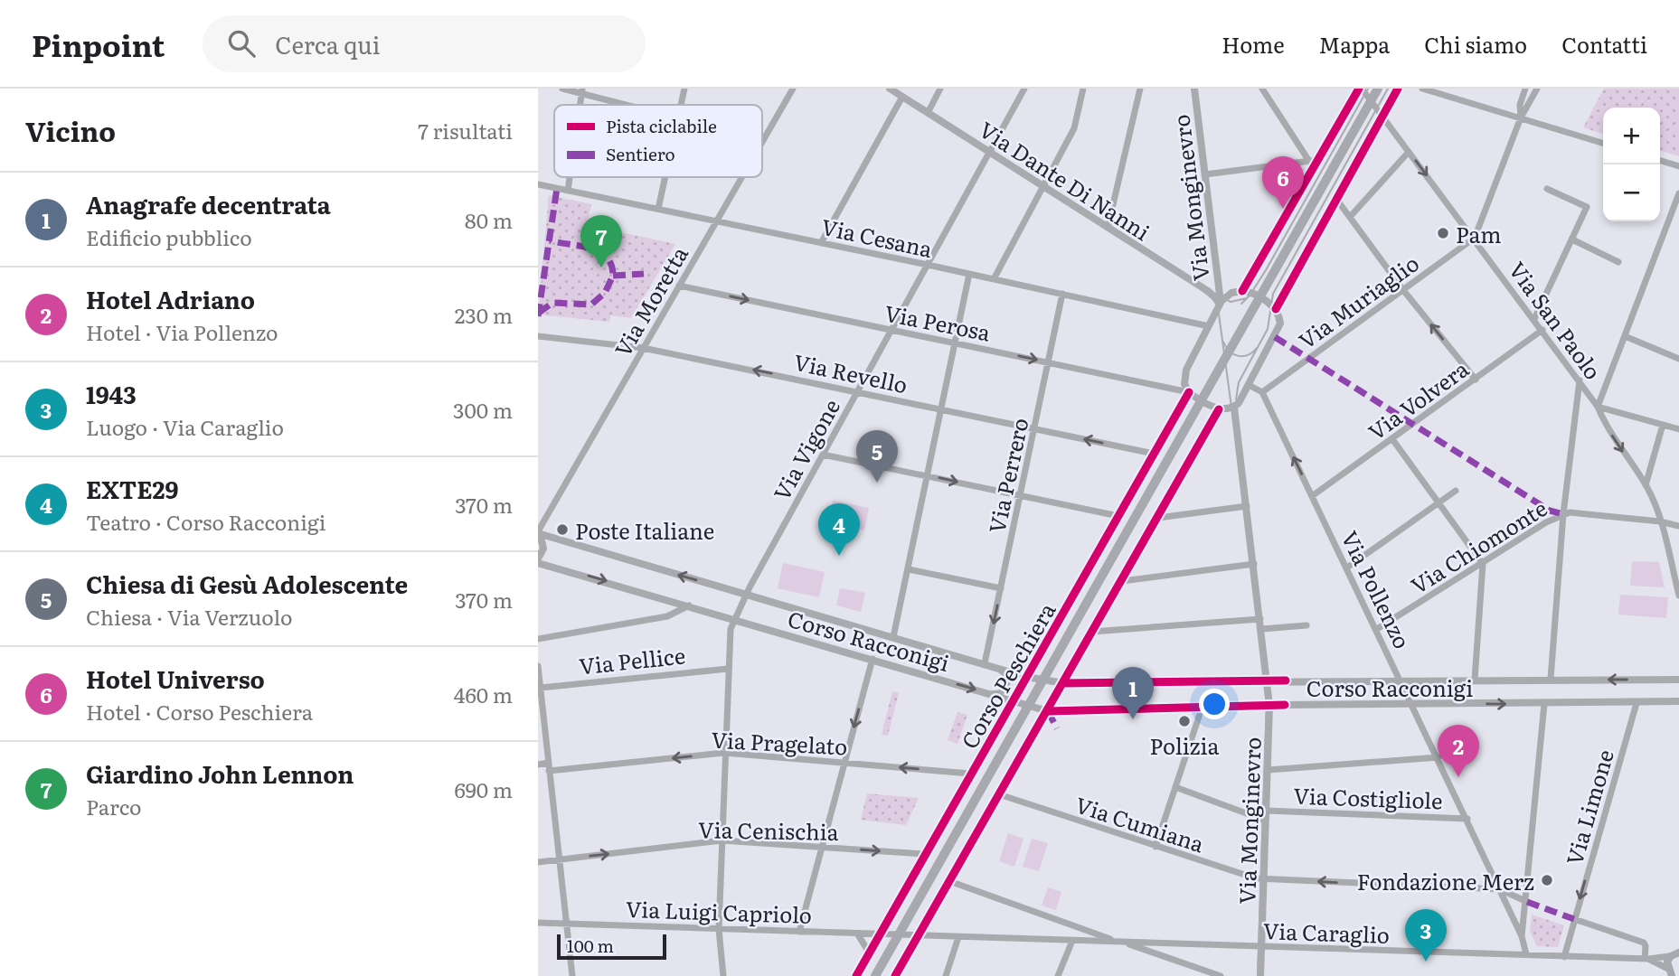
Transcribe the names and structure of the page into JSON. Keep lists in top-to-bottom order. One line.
{"streets":{"main road":["Corso Peschiera"],"street":["Via Dante Di Nanni","Via Monginevro","Via Cesana","Via Moretta","Via Muriaglio","Via San Paolo","Via Perosa","Via Revello","Via Volvera","Via Vigone","Via Perrero","Via Chiomonte","Via Pollenzo","Corso Racconigi","Via Pellice","Via Pragelato","Via Costigliole","Via Limone","Via Cumiana","Via Cenischia","Via Luigi Capriolo","Via Caraglio"]},"crossings":[["Via Dante Di Nanni","Via Monginevro"],["Via Dante Di Nanni","Via Vigone"],["Via Monginevro","Corso Racconigi"],["Via Monginevro","Via Costigliole"],["Via Monginevro","Via Cumiana"],["Via Monginevro","Via Caraglio"],["Via Cesana","Via Moretta"],["Via Cesana","Via Vigone"],["Via Cesana","Via Perrero"],["Via Moretta","Via Perosa"],["Via Moretta","Via Revello"],["Via Moretta","Corso Racconigi"],["Via Muriaglio","Via San Paolo"],["Via Muriaglio","Via Pollenzo"],["Via San Paolo","Via Volvera"],["Via San Paolo","Via Chiomonte"],["Via San Paolo","Corso Peschiera"],["Via Perosa","Via Vigone"],["Via Perosa","Via Perrero"],["Via Perosa","Corso Peschiera"],["Via Revello","Via Vigone"],["Via Revello","Via Perrero"],["Via Revello","Corso Peschiera"],["Via Volvera","Via Pollenzo"],["Via Vigone","Corso Racconigi"],["Via Perrero","Corso Racconigi"],["Via Chiomonte","Via Pollenzo"],["Via Pollenzo","Corso Racconigi"],["Via Pollenzo","Via Costigliole"],["Via Pollenzo","Via Cumiana"],["Via Pollenzo","Via Caraglio"],["Corso Racconigi","Corso Peschiera"],["Corso Racconigi","Via Limone"],["Corso Peschiera","Via Pragelato"],["Corso Peschiera","Via Cenischia"],["Corso Peschiera","Via Luigi Capriolo"],["Corso Peschiera","Via Caraglio"],["Via Limone","Via Caraglio"],["Via Luigi Capriolo","Via Caraglio"]],"one_way":["Via Perosa","Via Revello","Via Pragelato","Via Limone","Via Cumiana","Via Cenischia"],"places":["Pam","Poste Italiane","Polizia","Fondazione Merz"],"legend":["Pista ciclabile","Sentiero"],"scale_bar":"100 m","page":{"header":"Pinpoint","search":"Cerca qui","nav":["Home","Mappa","Chi siamo","Contatti"],"heading":["Vicino","7 risultati"],"map_buttons":["+","−"],"pins":["6","7","5","4","1","2","3"],"list":[{"mark":"1","name":"Anagrafe decentrata","note":"Edificio pubblico","value":"80 m"},{"mark":"2","name":"Hotel Adriano","note":"Hotel · Via Pollenzo","value":"230 m"},{"mark":"3","name":"1943","note":"Luogo · Via Caraglio","value":"300 m"},{"mark":"4","name":"EXTE29","note":"Teatro · Corso Racconigi","value":"370 m"},{"mark":"5","name":"Chiesa di Gesù Adolescente","note":"Chiesa · Via Verzuolo","value":"370 m"},{"mark":"6","name":"Hotel Universo","note":"Hotel · Corso Peschiera","value":"460 m"},{"mark":"7","name":"Giardino John Lennon","note":"Parco","value":"690 m"}],"scale":"100 m"}}
